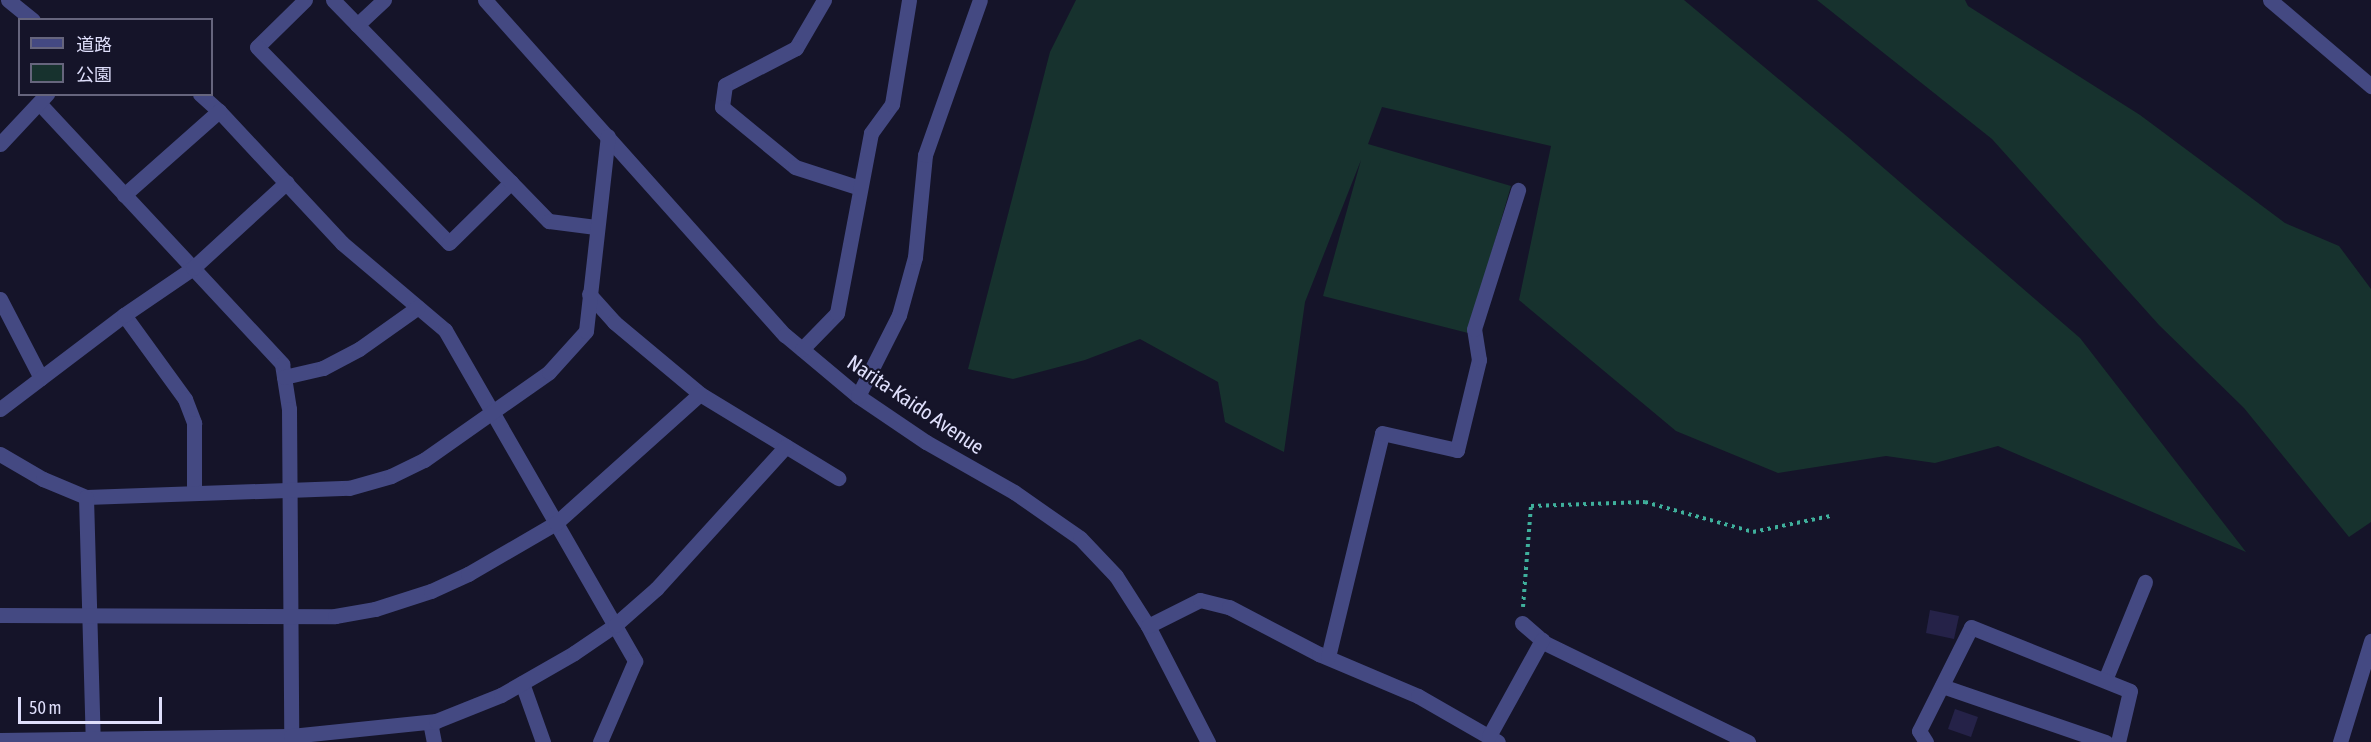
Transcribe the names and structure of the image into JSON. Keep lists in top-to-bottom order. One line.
{"streets":{"street":["Narita-Kaido Avenue"]},"legend":["道路","公園"],"scale_bar":"50 m"}
